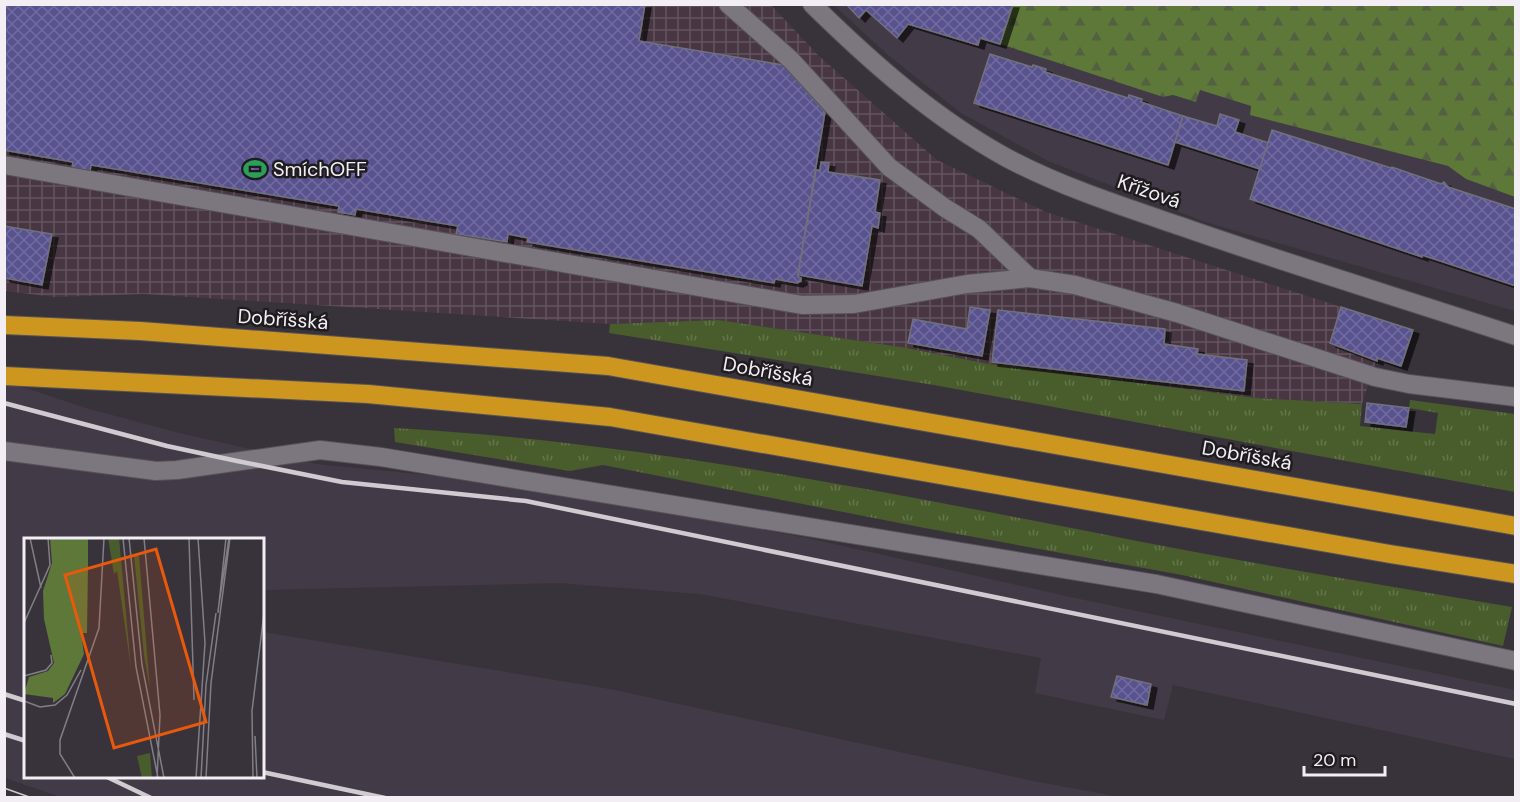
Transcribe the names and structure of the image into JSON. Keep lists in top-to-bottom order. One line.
{"streets":{"highway":["Dobříšská"],"street":["Křížová"]},"places":{"sports":["SmíchOFF"]},"scale_bar":"20 m"}
